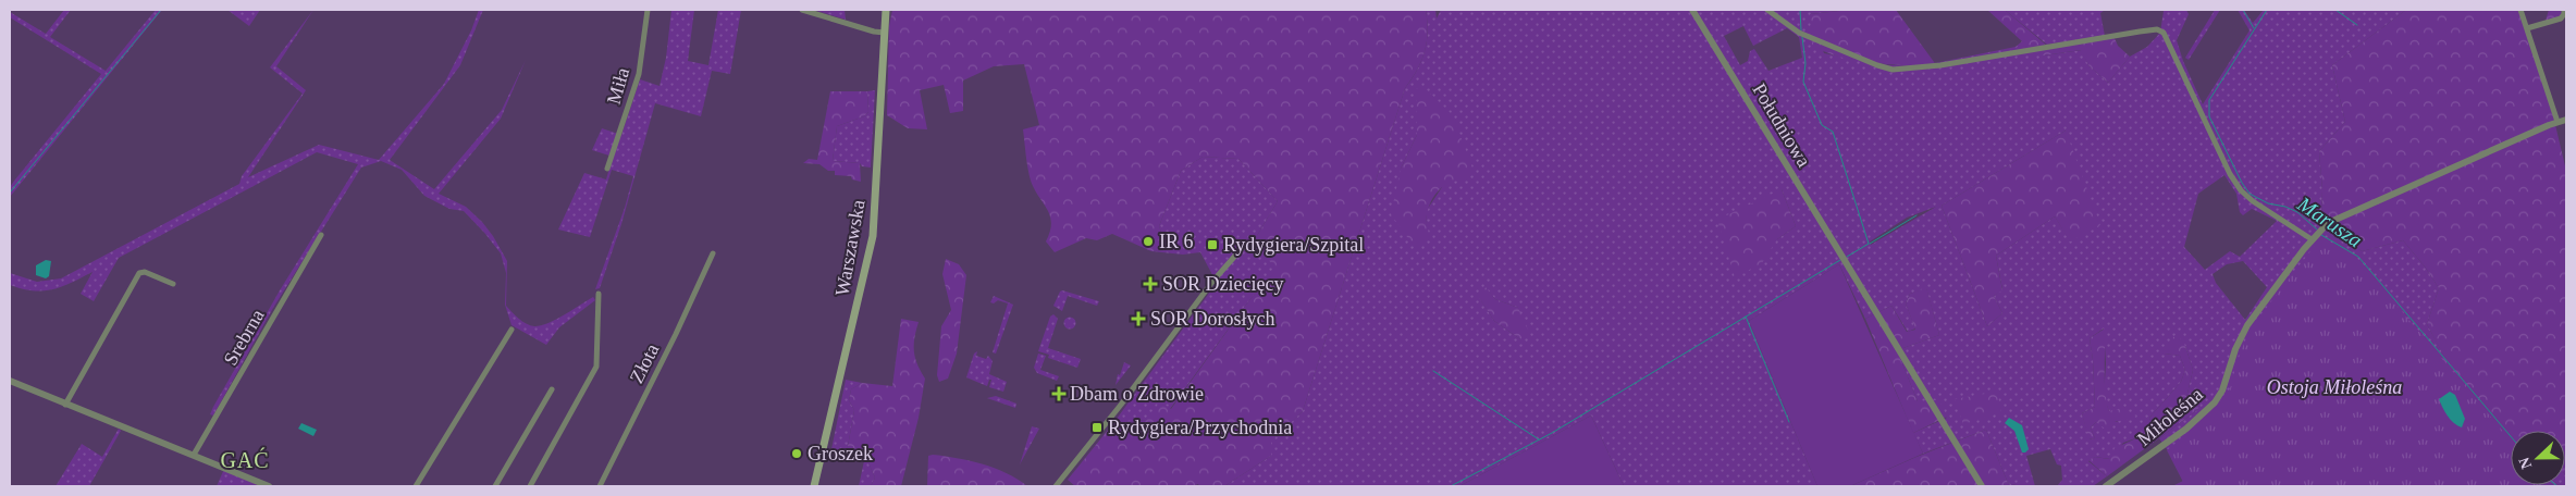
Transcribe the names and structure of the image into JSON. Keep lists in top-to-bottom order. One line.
{"streets":{"main road":["Warszawska"],"street":["Miła","Południowa","Srebrna","Złota","Miłoleśna"]},"districts":["GAĆ"],"water":["Marusza"],"parks":["Ostoja Miłoleśna"],"places":{"other":["IR 6","Groszek"],"transit":["Rydygiera/Szpital","Rydygiera/Przychodnia"],"health":["SOR Dziecięcy","SOR Dorosłych","Dbam o Zdrowie"]},"north":"left"}
